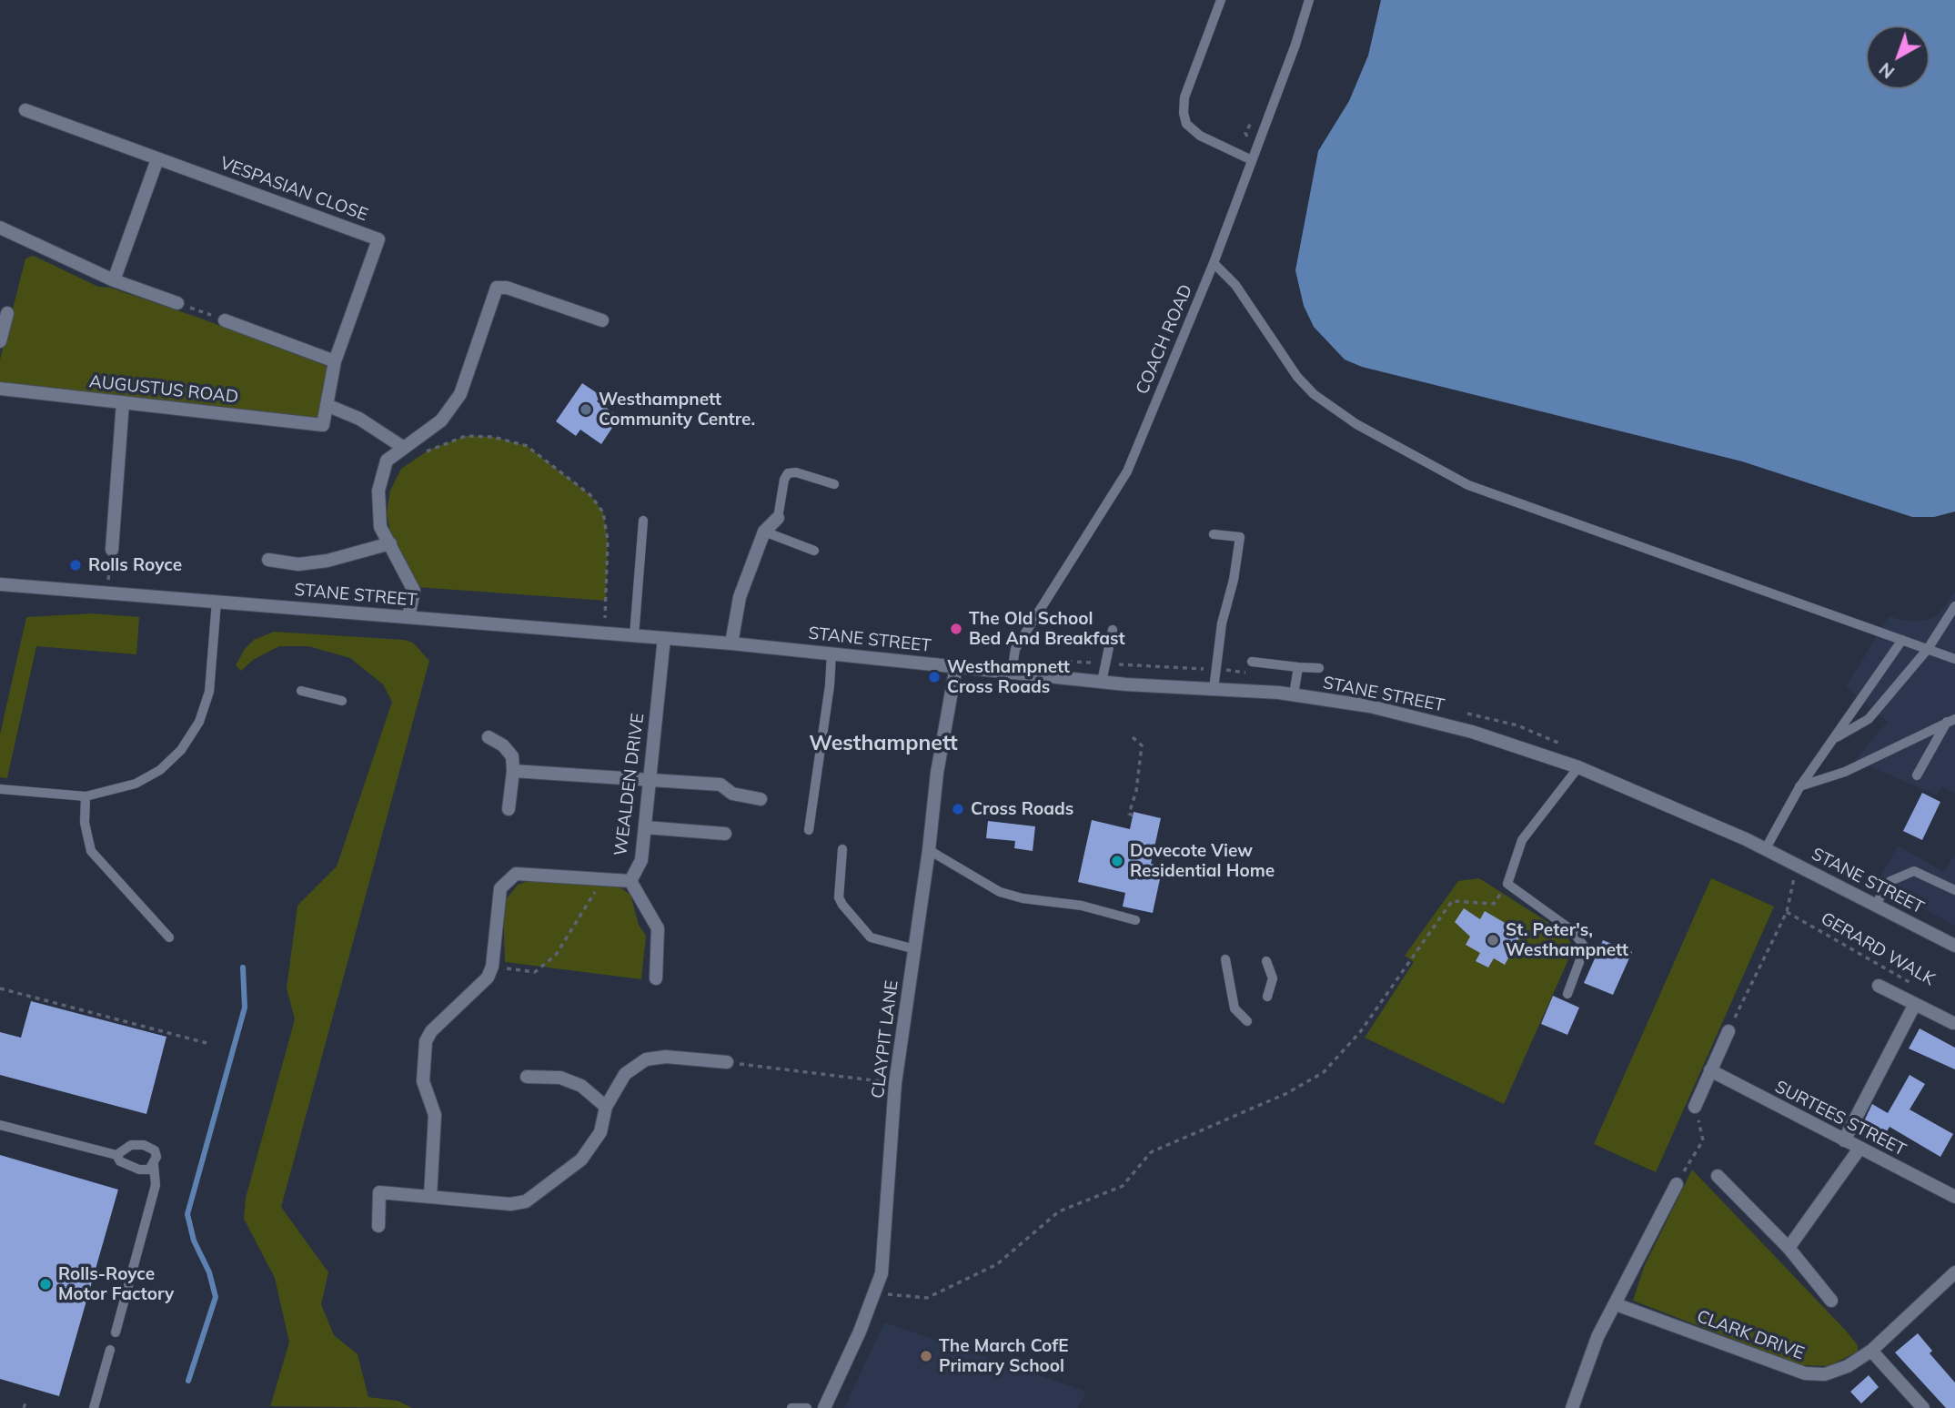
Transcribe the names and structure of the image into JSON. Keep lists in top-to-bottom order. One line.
{"streets":{"street":["VESPASIAN CLOSE","AUGUSTUS ROAD","STANE STREET","WEALDEN DRIVE","CLAYPIT LANE","SURTEES STREET","CLARK DRIVE"],"lane":["COACH ROAD"],"path":["GERARD WALK"]},"crossings":[["VESPASIAN CLOSE","AUGUSTUS ROAD"],["COACH ROAD","STANE STREET"],["STANE STREET","WEALDEN DRIVE"],["STANE STREET","CLAYPIT LANE"]],"districts":["Westhampnett"],"places":["Westhampnett Community Centre.","Rolls Royce","The Old School Bed And Breakfast","Westhampnett Cross Roads","Cross Roads","Dovecote View Residential Home","St. Peter's, Westhampnett","Rolls-Royce Motor Factory","The March CofE Primary School"],"north":"bottom left"}
